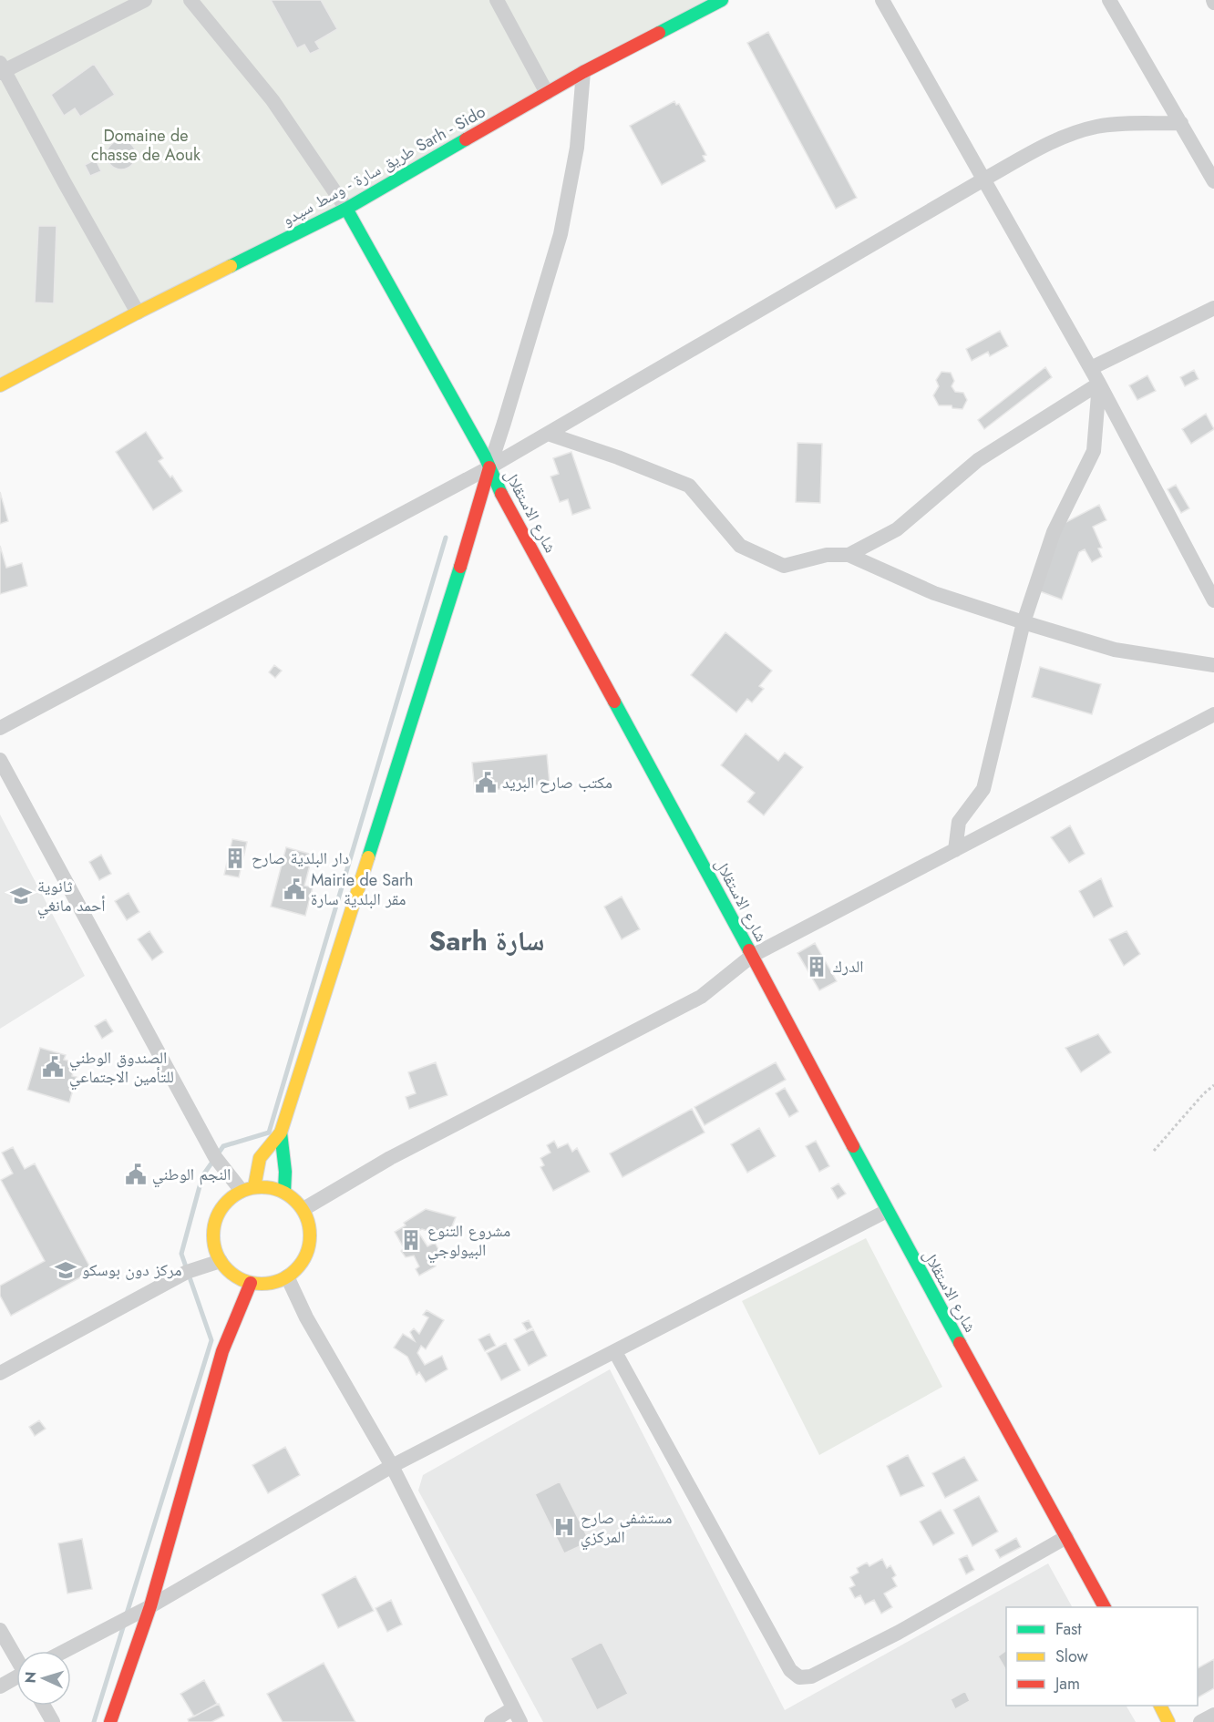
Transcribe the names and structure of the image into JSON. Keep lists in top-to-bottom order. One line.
{"streets":{"street":["طريق سارة - وسط سيدو Sarh - Sido","شارع الاستقلال"]},"crossings":[["طريق سارة - وسط سيدو Sarh - Sido","شارع الاستقلال"]],"districts":["Sarh سارة"],"parks":["Domaine de chasse de Aouk"],"places":{"public building":["مكتب صارح البريد","Mairie de Sarh مقر البلدية سارة","الصندوق الوطني للتأمين الاجتماعي","النجم الوطني"],"building":["دار البلدية صارح","الدرك","مشروع التنوع البيولوجي"],"school or university":["ثانوية أحمد مانغي","مركز دون بوسكو"],"hospital":["مستشفى صارح المركزي"]},"legend":["Fast","Slow","Jam"],"north":"left"}
